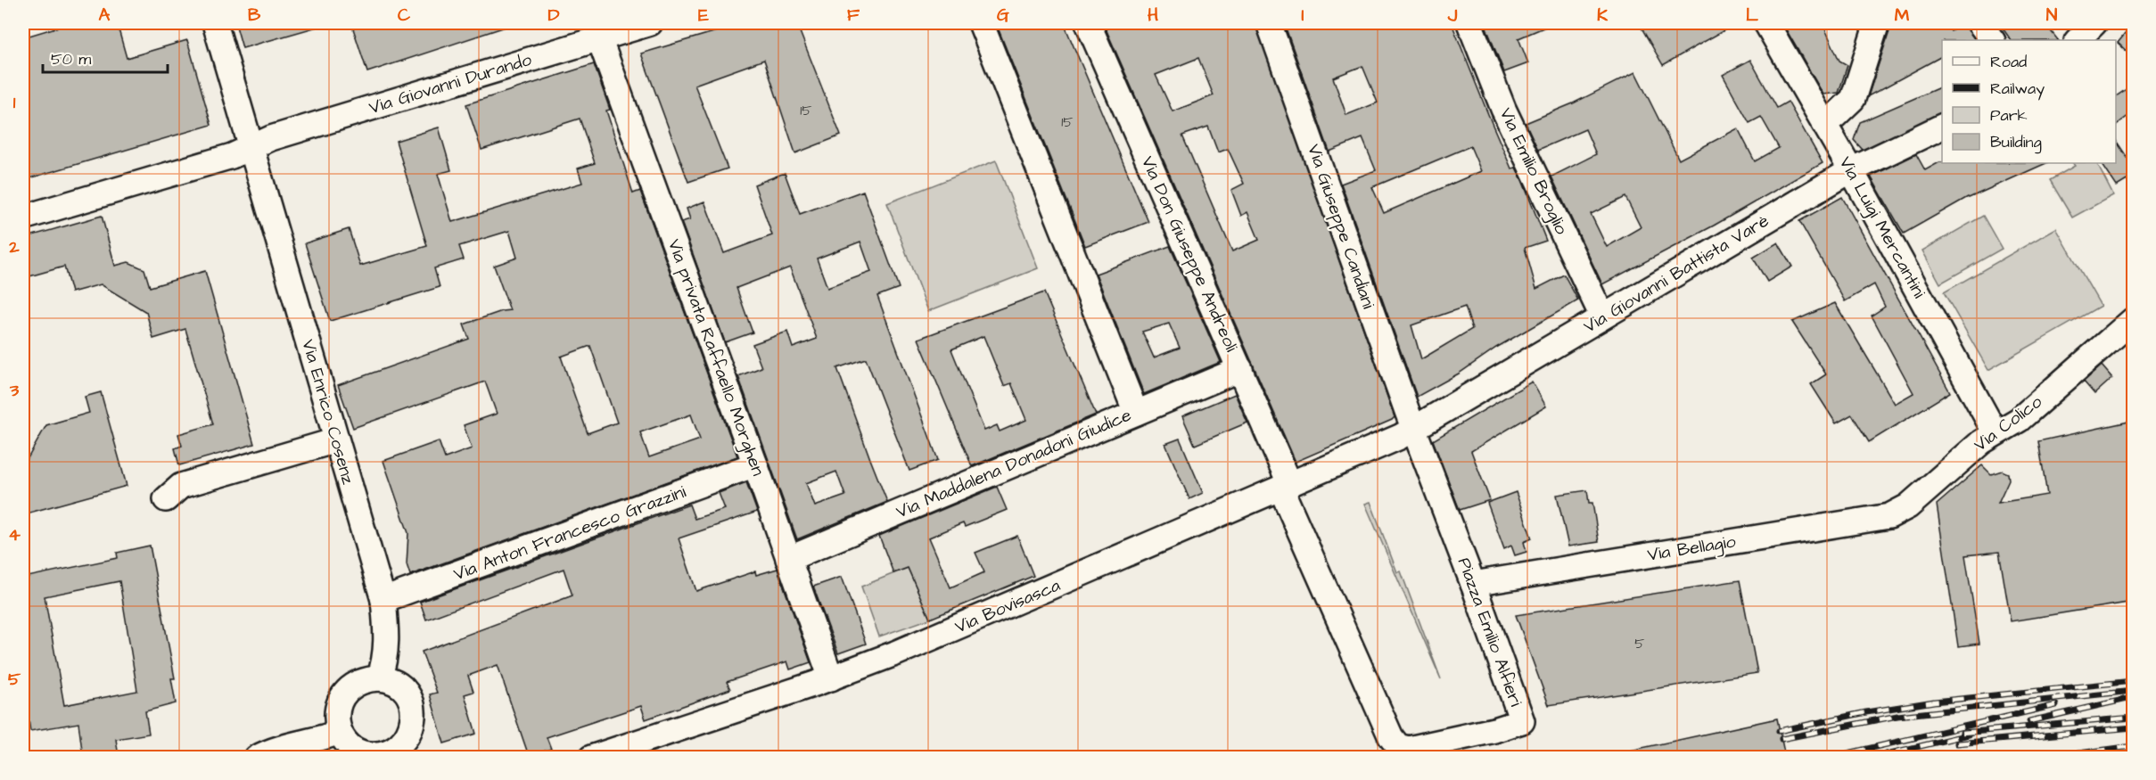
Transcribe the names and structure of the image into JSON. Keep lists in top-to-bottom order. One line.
{"streets":{"street":["Via Giovanni Durando","Via Emilio Broglio","Via Giuseppe Candiani","Via Luigi Mercantini","Via Don Giuseppe Andreoli","Via Giovanni Battista Varè","Via privata Raffaello Morghen","Via Enrico Cosenz","Via Colico","Via Maddalena Donadoni Giudice","Via Anton Francesco Grazzini","Via Bellagio","Via Bovisasca","Piazza Emilio Alfieri"]},"crossings":[["Via Giovanni Durando","Via privata Raffaello Morghen"],["Via Giovanni Durando","Via Enrico Cosenz"],["Via Emilio Broglio","Via Giovanni Battista Varè"],["Via Giuseppe Candiani","Via Giovanni Battista Varè"],["Via Giuseppe Candiani","Via Bovisasca"],["Via Giuseppe Candiani","Piazza Emilio Alfieri"],["Via Luigi Mercantini","Via Giovanni Battista Varè"],["Via Luigi Mercantini","Via Colico"],["Via Don Giuseppe Andreoli","Via Maddalena Donadoni Giudice"],["Via Don Giuseppe Andreoli","Via Bovisasca"],["Via Don Giuseppe Andreoli","Piazza Emilio Alfieri"],["Via Giovanni Battista Varè","Via Bovisasca"],["Via Giovanni Battista Varè","Piazza Emilio Alfieri"],["Via privata Raffaello Morghen","Via Maddalena Donadoni Giudice"],["Via privata Raffaello Morghen","Via Anton Francesco Grazzini"],["Via privata Raffaello Morghen","Via Bovisasca"],["Via Enrico Cosenz","Via Anton Francesco Grazzini"],["Via Colico","Via Bellagio"],["Via Bellagio","Piazza Emilio Alfieri"],["Via Bovisasca","Piazza Emilio Alfieri"]],"house_numbers":["15","15","5"],"legend":["Road","Railway","Park","Building"],"scale_bar":"50 m","grid":{"columns":["A","B","C","D","E","F","G","H","I","J","K","L","M","N"],"rows":["1","2","3","4","5"]}}
